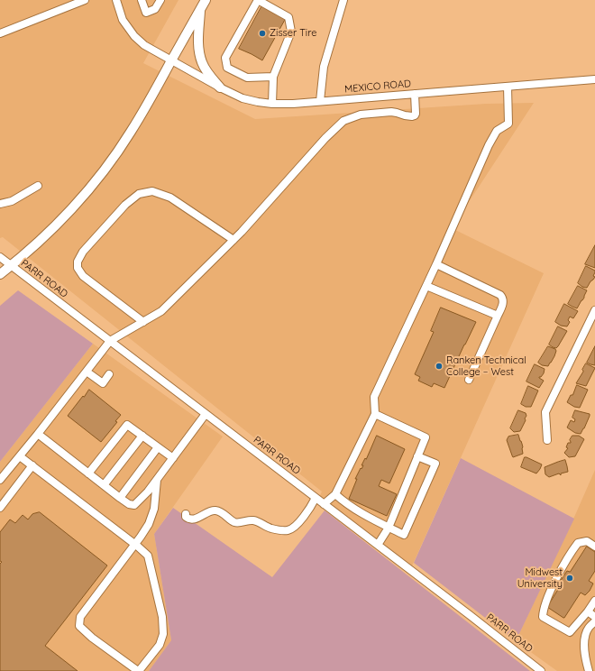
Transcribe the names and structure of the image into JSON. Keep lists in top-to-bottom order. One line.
{"streets":{"street":["MEXICO ROAD","PARR ROAD"]},"places":["Zisser Tire","Ranken Technical College – West","Midwest University"]}
